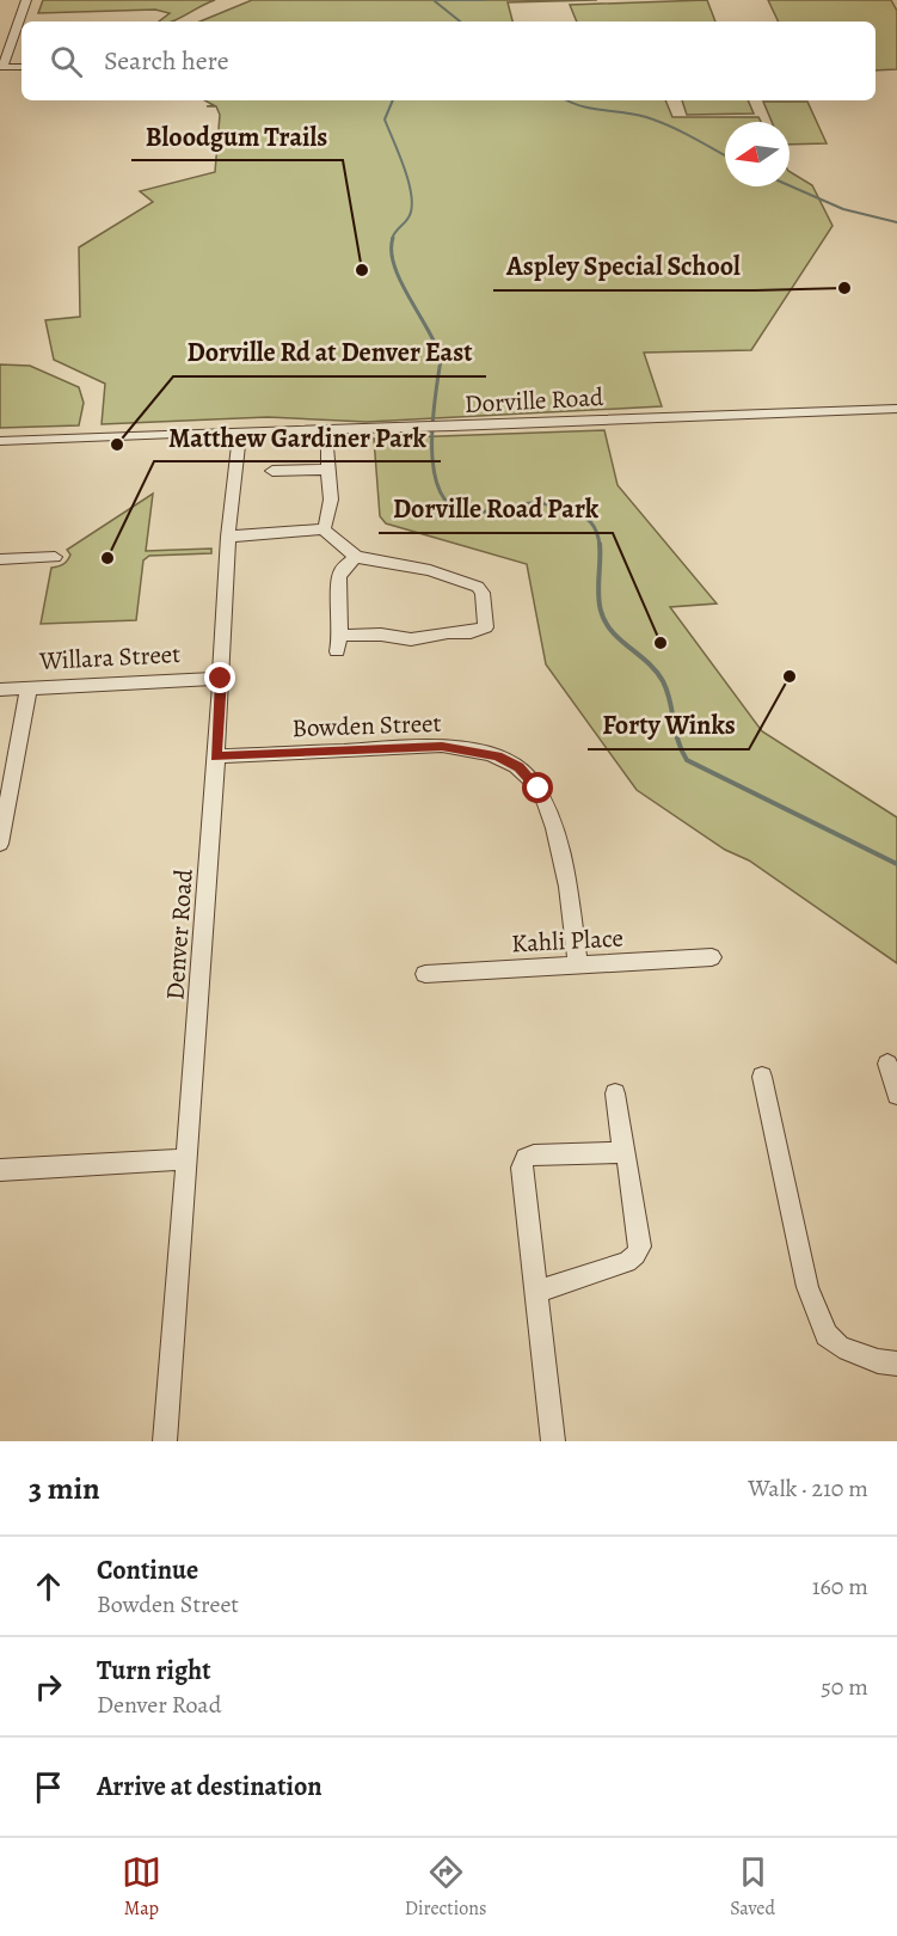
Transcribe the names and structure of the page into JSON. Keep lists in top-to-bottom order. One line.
{"streets":{"street":["Dorville Road","Willara Street","Bowden Street","Denver Road","Kahli Place"]},"crossings":[["Dorville Road","Denver Road"],["Willara Street","Denver Road"],["Bowden Street","Denver Road"],["Bowden Street","Kahli Place"]],"places":["Bloodgum Trails","Aspley Special School","Dorville Rd at Denver East","Matthew Gardiner Park","Dorville Road Park","Forty Winks"],"north":"left","page":{"search":"Search here","heading":["3 min","Walk · 210 m"],"list":[["Continue","Bowden Street","160 m"],["Turn right","Denver Road","50 m"],"Arrive at destination"],"nav":["Map","Directions","Saved"]}}
